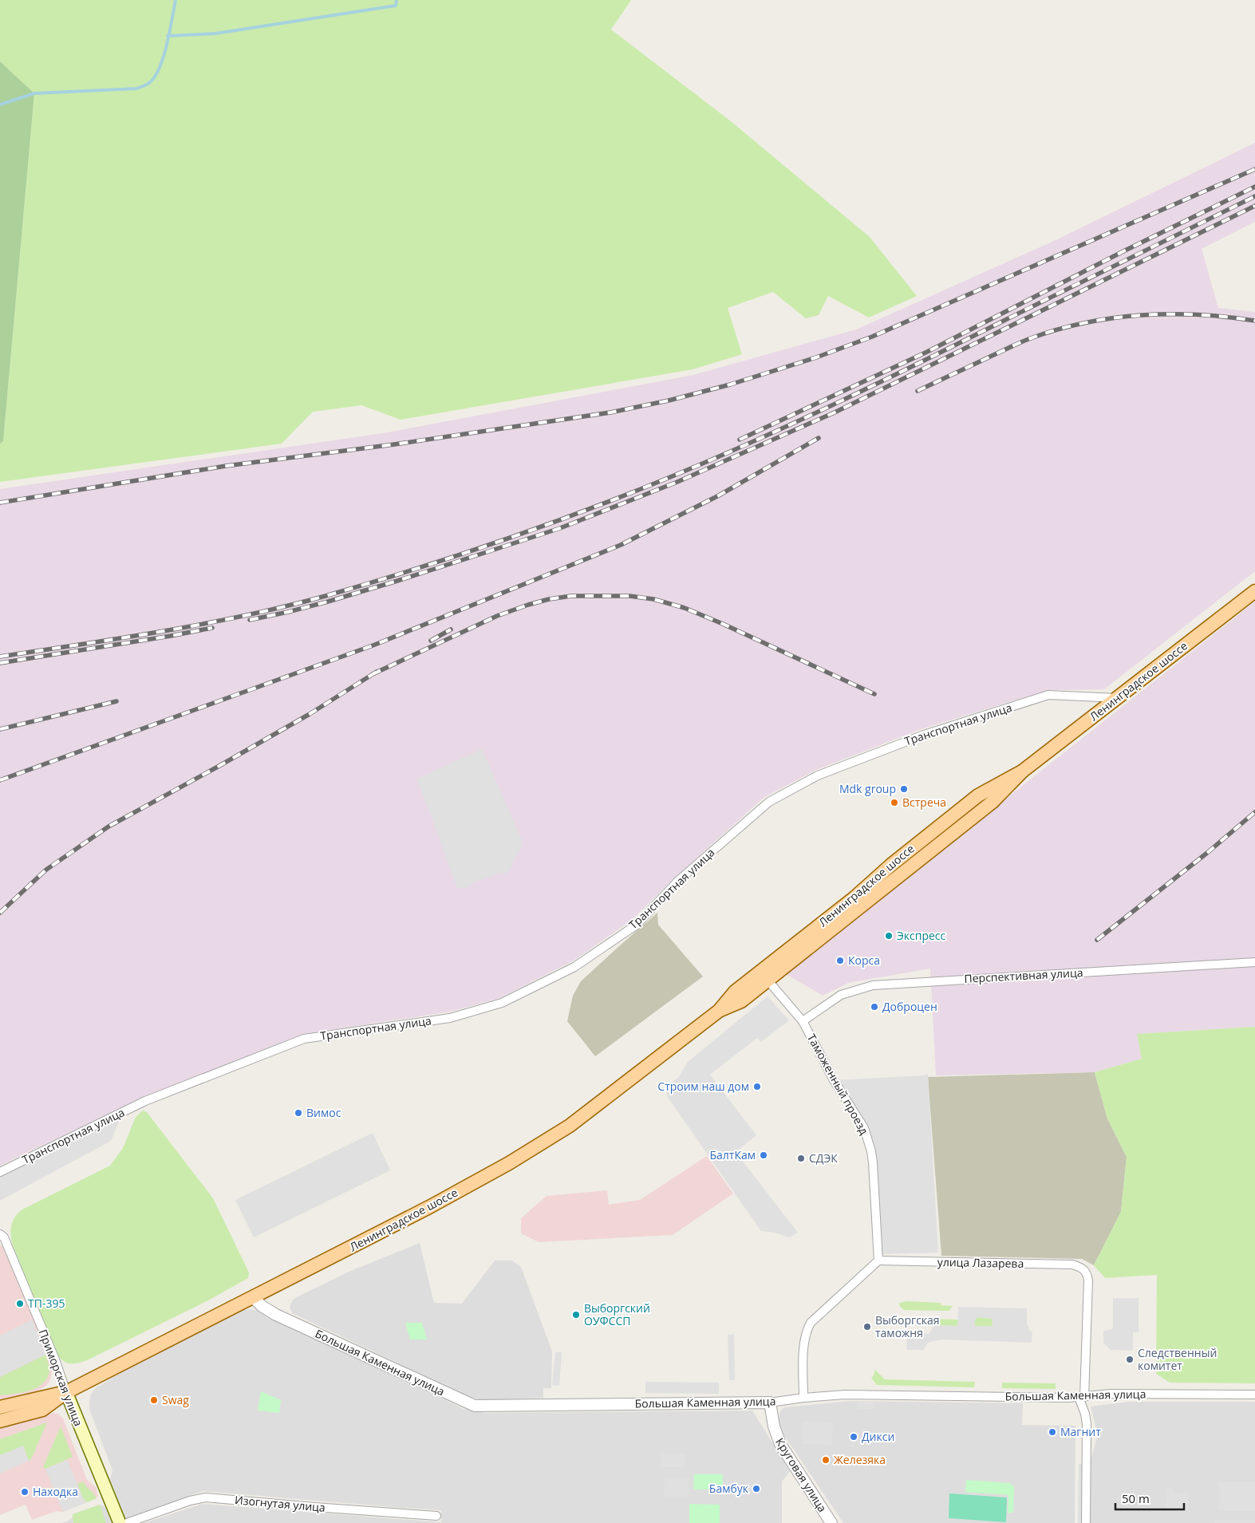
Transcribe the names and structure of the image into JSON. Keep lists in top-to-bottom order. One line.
{"streets":{"main road":["Ленинградское шоссе","Приморская улица"],"street":["Транспортная улица","Перспективная улица","Таможенный проезд","улица Лазарева","Большая Каменная улица","Круговая улица","Изогнутая улица"]},"crossings":[["Ленинградское шоссе","Транспортная улица"],["Ленинградское шоссе","Таможенный проезд"],["Ленинградское шоссе","Большая Каменная улица"],["Ленинградское шоссе","Приморская улица"],["Перспективная улица","Таможенный проезд"],["Таможенный проезд","улица Лазарева"],["улица Лазарева","Большая Каменная улица"],["Большая Каменная улица","Круговая улица"]],"places":["Mdk group","Встреча","Экспресс","Корса","Доброцен","Строим наш дом","Вимос","БалтКам","СДЭК","ТП-395","Выборгский ОУФССП","Выборгская таможня","Следственный комитет","Swag","Магнит","Дикси","Железяка","Бамбук","Находка"],"scale_bar":"50 m"}
